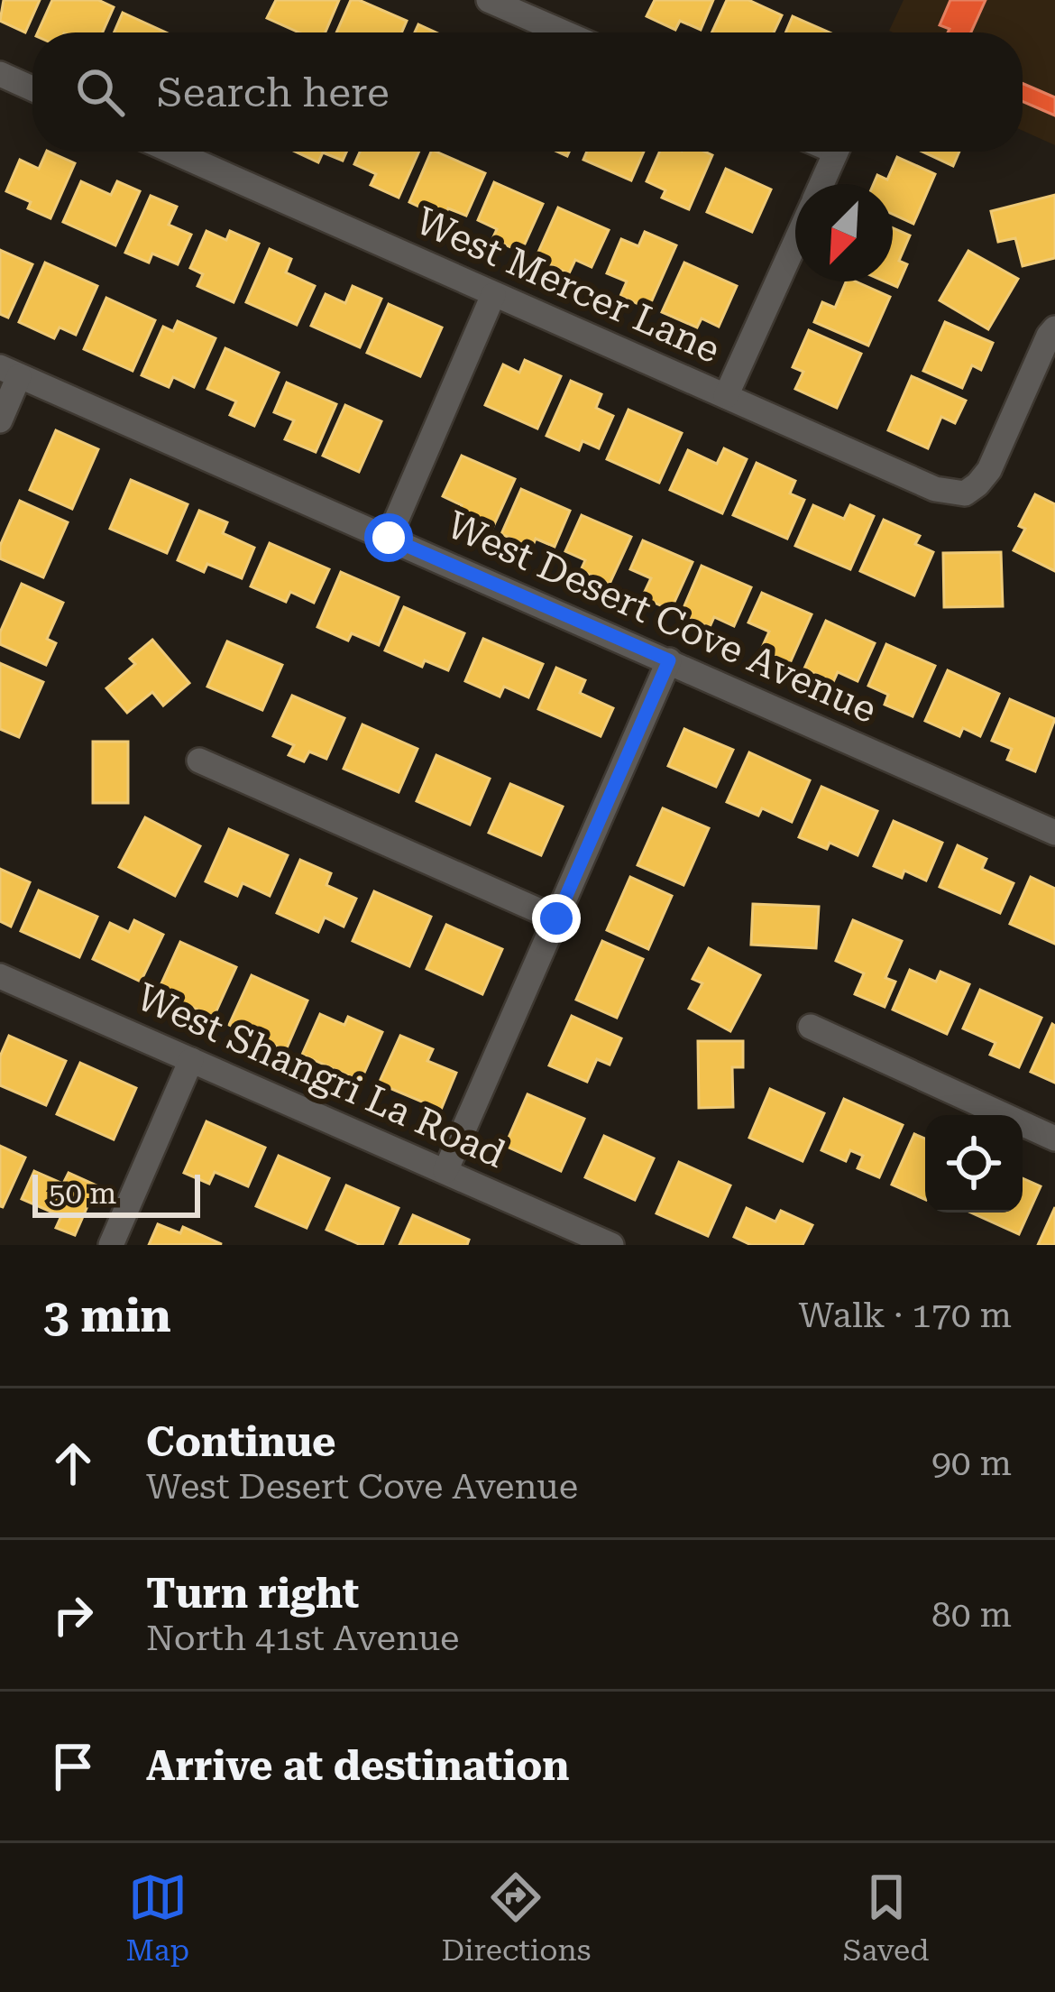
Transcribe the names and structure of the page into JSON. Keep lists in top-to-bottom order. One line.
{"streets":{"street":["West Mercer Lane","West Desert Cove Avenue","West Shangri La Road"]},"scale_bar":"50 m","north":"bottom left","page":{"search":"Search here","scale":"50 m","heading":["3 min","Walk · 170 m"],"list":[["Continue","West Desert Cove Avenue","90 m"],["Turn right","North 41st Avenue","80 m"],"Arrive at destination"],"nav":["Map","Directions","Saved"]}}
